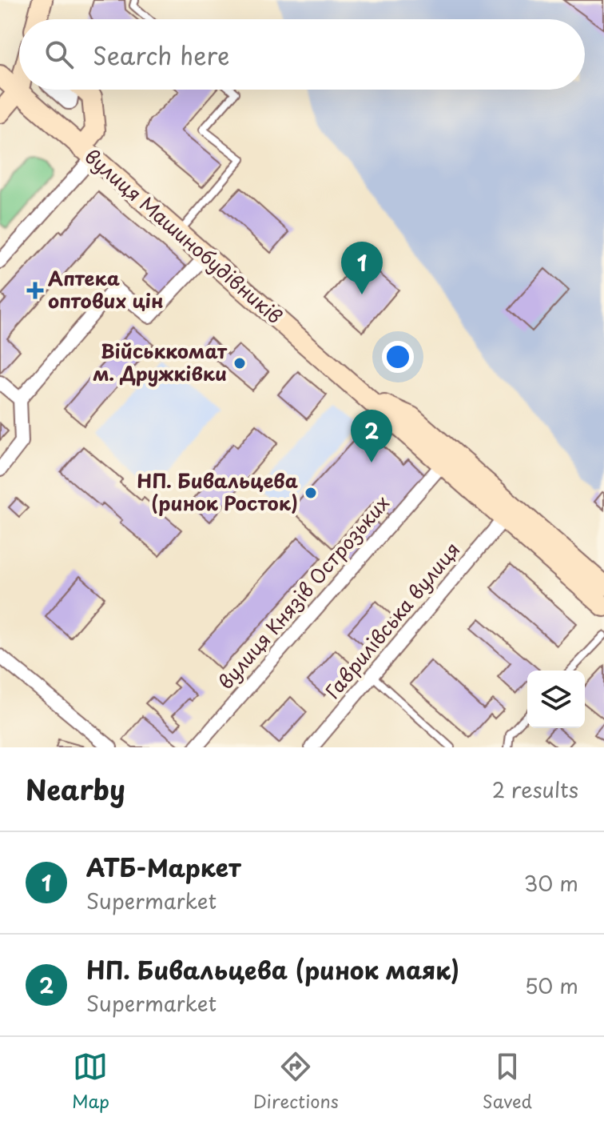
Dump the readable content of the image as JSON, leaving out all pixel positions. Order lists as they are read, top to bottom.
{
  "streets": {
    "street": ["вулиця Машинобудівників", "вулиця Князів Острозьких", "Гаврилівська вулиця"]
  },
  "crossings": [
    ["вулиця Машинобудівників", "вулиця Князів Острозьких"],
    ["вулиця Машинобудівників", "Гаврилівська вулиця"]
  ],
  "places": {
    "health": ["Аптека оптових цін"],
    "other": ["Військкомат м. Дружківки", "НП. Бивальцева (ринок Росток)"]
  },
  "page": {
    "search": "Search here",
    "pins": ["1", "2"],
    "heading": ["Nearby", "2 results"],
    "list": [
      {
        "mark": "1",
        "name": "АТБ-Маркет",
        "note": "Supermarket",
        "value": "30 m"
      },
      {
        "mark": "2",
        "name": "НП. Бивальцева (ринок маяк)",
        "note": "Supermarket",
        "value": "50 m"
      }
    ],
    "nav": ["Map", "Directions", "Saved"]
  }
}
